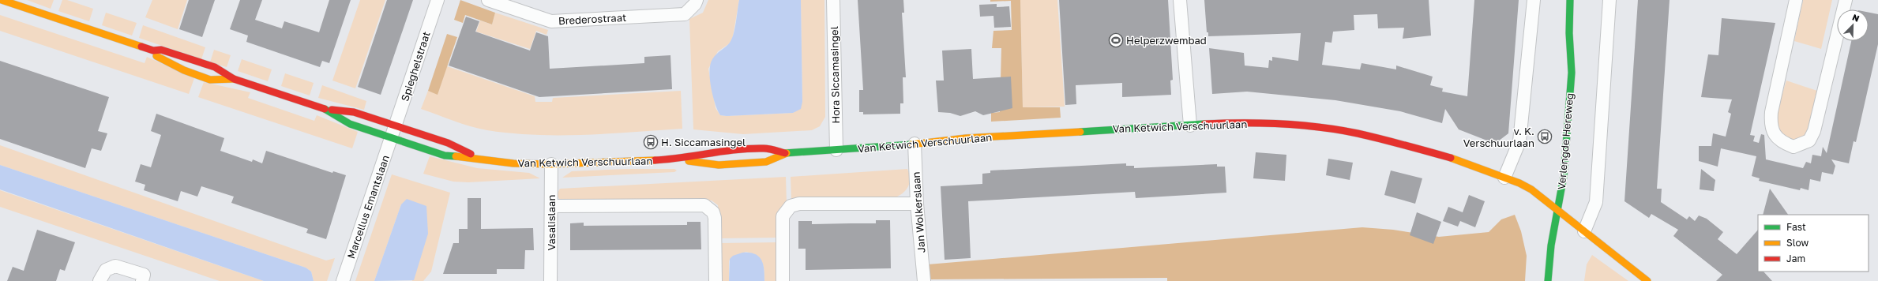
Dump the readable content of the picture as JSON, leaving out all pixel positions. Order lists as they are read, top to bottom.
{
  "streets": {
    "main road": ["Van Ketwich Verschuurlaan", "Verlengde Hereweg"],
    "street": [
      "Brederostraat",
      "Spieghelstraat",
      "Hora Siccamasingel",
      "Marcellus Emantslaan",
      "Jan Wolkerslaan",
      "Vasalislaan"
    ]
  },
  "crossings": [
    ["Spieghelstraat", "Van Ketwich Verschuurlaan"],
    ["Spieghelstraat", "Marcellus Emantslaan"],
    ["Hora Siccamasingel", "Van Ketwich Verschuurlaan"],
    ["Van Ketwich Verschuurlaan", "Verlengde Hereweg"],
    ["Van Ketwich Verschuurlaan", "Marcellus Emantslaan"],
    ["Van Ketwich Verschuurlaan", "Jan Wolkerslaan"],
    ["Van Ketwich Verschuurlaan", "Vasalislaan"]
  ],
  "places": {
    "sports": ["Helperzwembad"],
    "bus stop": ["v. K. Verschuurlaan", "H. Siccamasingel"]
  },
  "legend": ["Fast", "Slow", "Jam"],
  "north": "top right"
}
